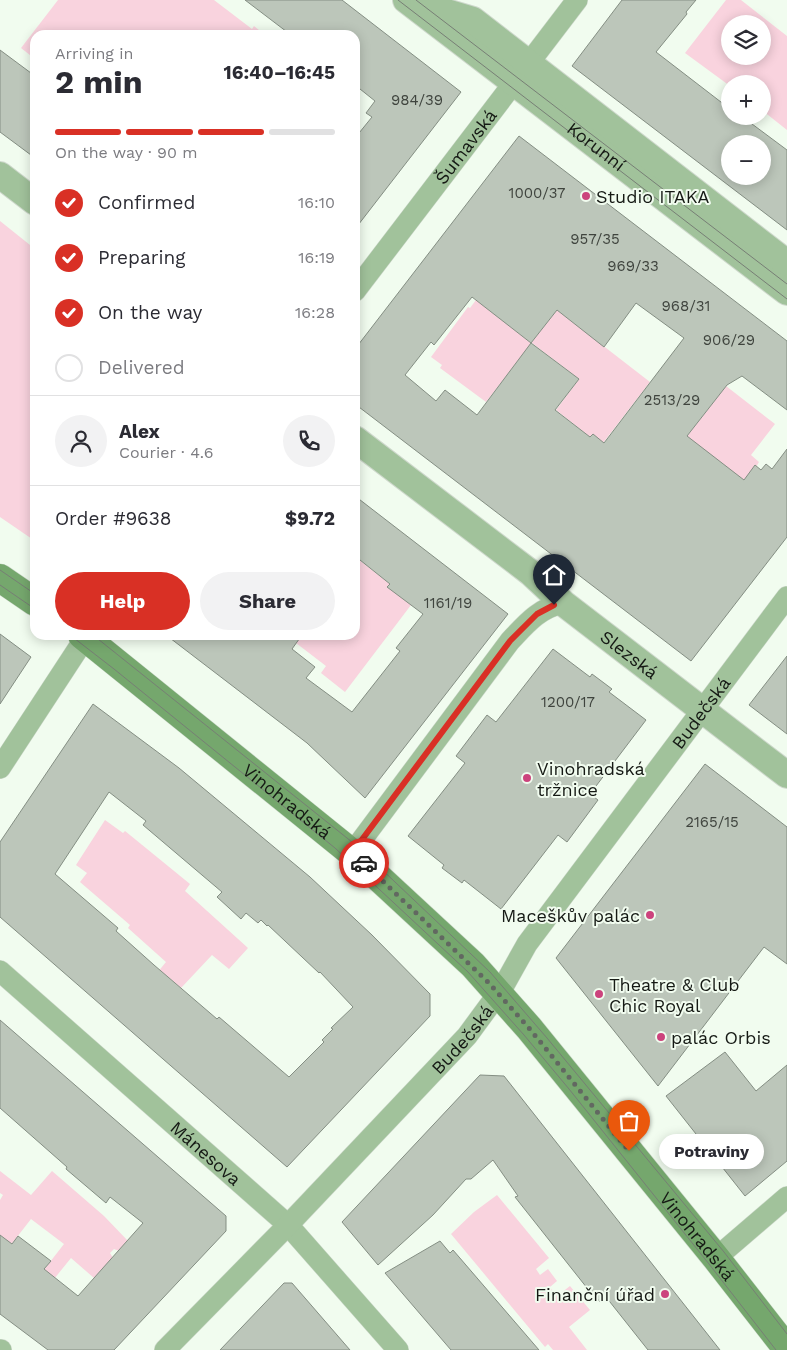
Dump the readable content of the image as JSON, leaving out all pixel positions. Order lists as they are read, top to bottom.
{
  "streets": {
    "main road": ["Vinohradská"],
    "street": [
      "Šumavská",
      "Korunní",
      "Slezská",
      "Budečská",
      "Mánesova"
    ]
  },
  "crossings": [
    ["Šumavská", "Korunní"],
    ["Slezská", "Budečská"],
    ["Budečská", "Vinohradská"],
    ["Budečská", "Mánesova"]
  ],
  "places": [
    "Studio ITAKA",
    "Vinohradská tržnice",
    "Maceškův palác",
    "Theatre & Club Chic Royal",
    "palác Orbis",
    "Potraviny",
    "Finanční úřad"
  ],
  "house_numbers": [
    "984/39",
    "1000/37",
    "957/35",
    "969/33",
    "968/31",
    "906/29",
    "2513/29",
    "1161/19",
    "1200/17",
    "2165/15"
  ],
  "page": {
    "map_buttons": ["+", "−"],
    "heading": ["2 min", "Arriving in", "16:40–16:45"],
    "panel": [
      "Alex",
      "Courier · 4.6",
      "Order #9638",
      "$9.72"
    ],
    "bar": "On the way · 90 m",
    "list": [
      ["Confirmed", "16:10"],
      ["Preparing", "16:19"],
      ["On the way", "16:28"],
      "Delivered"
    ],
    "buttons": ["Help", "Share"],
    "bubble": "Potraviny"
  }
}
